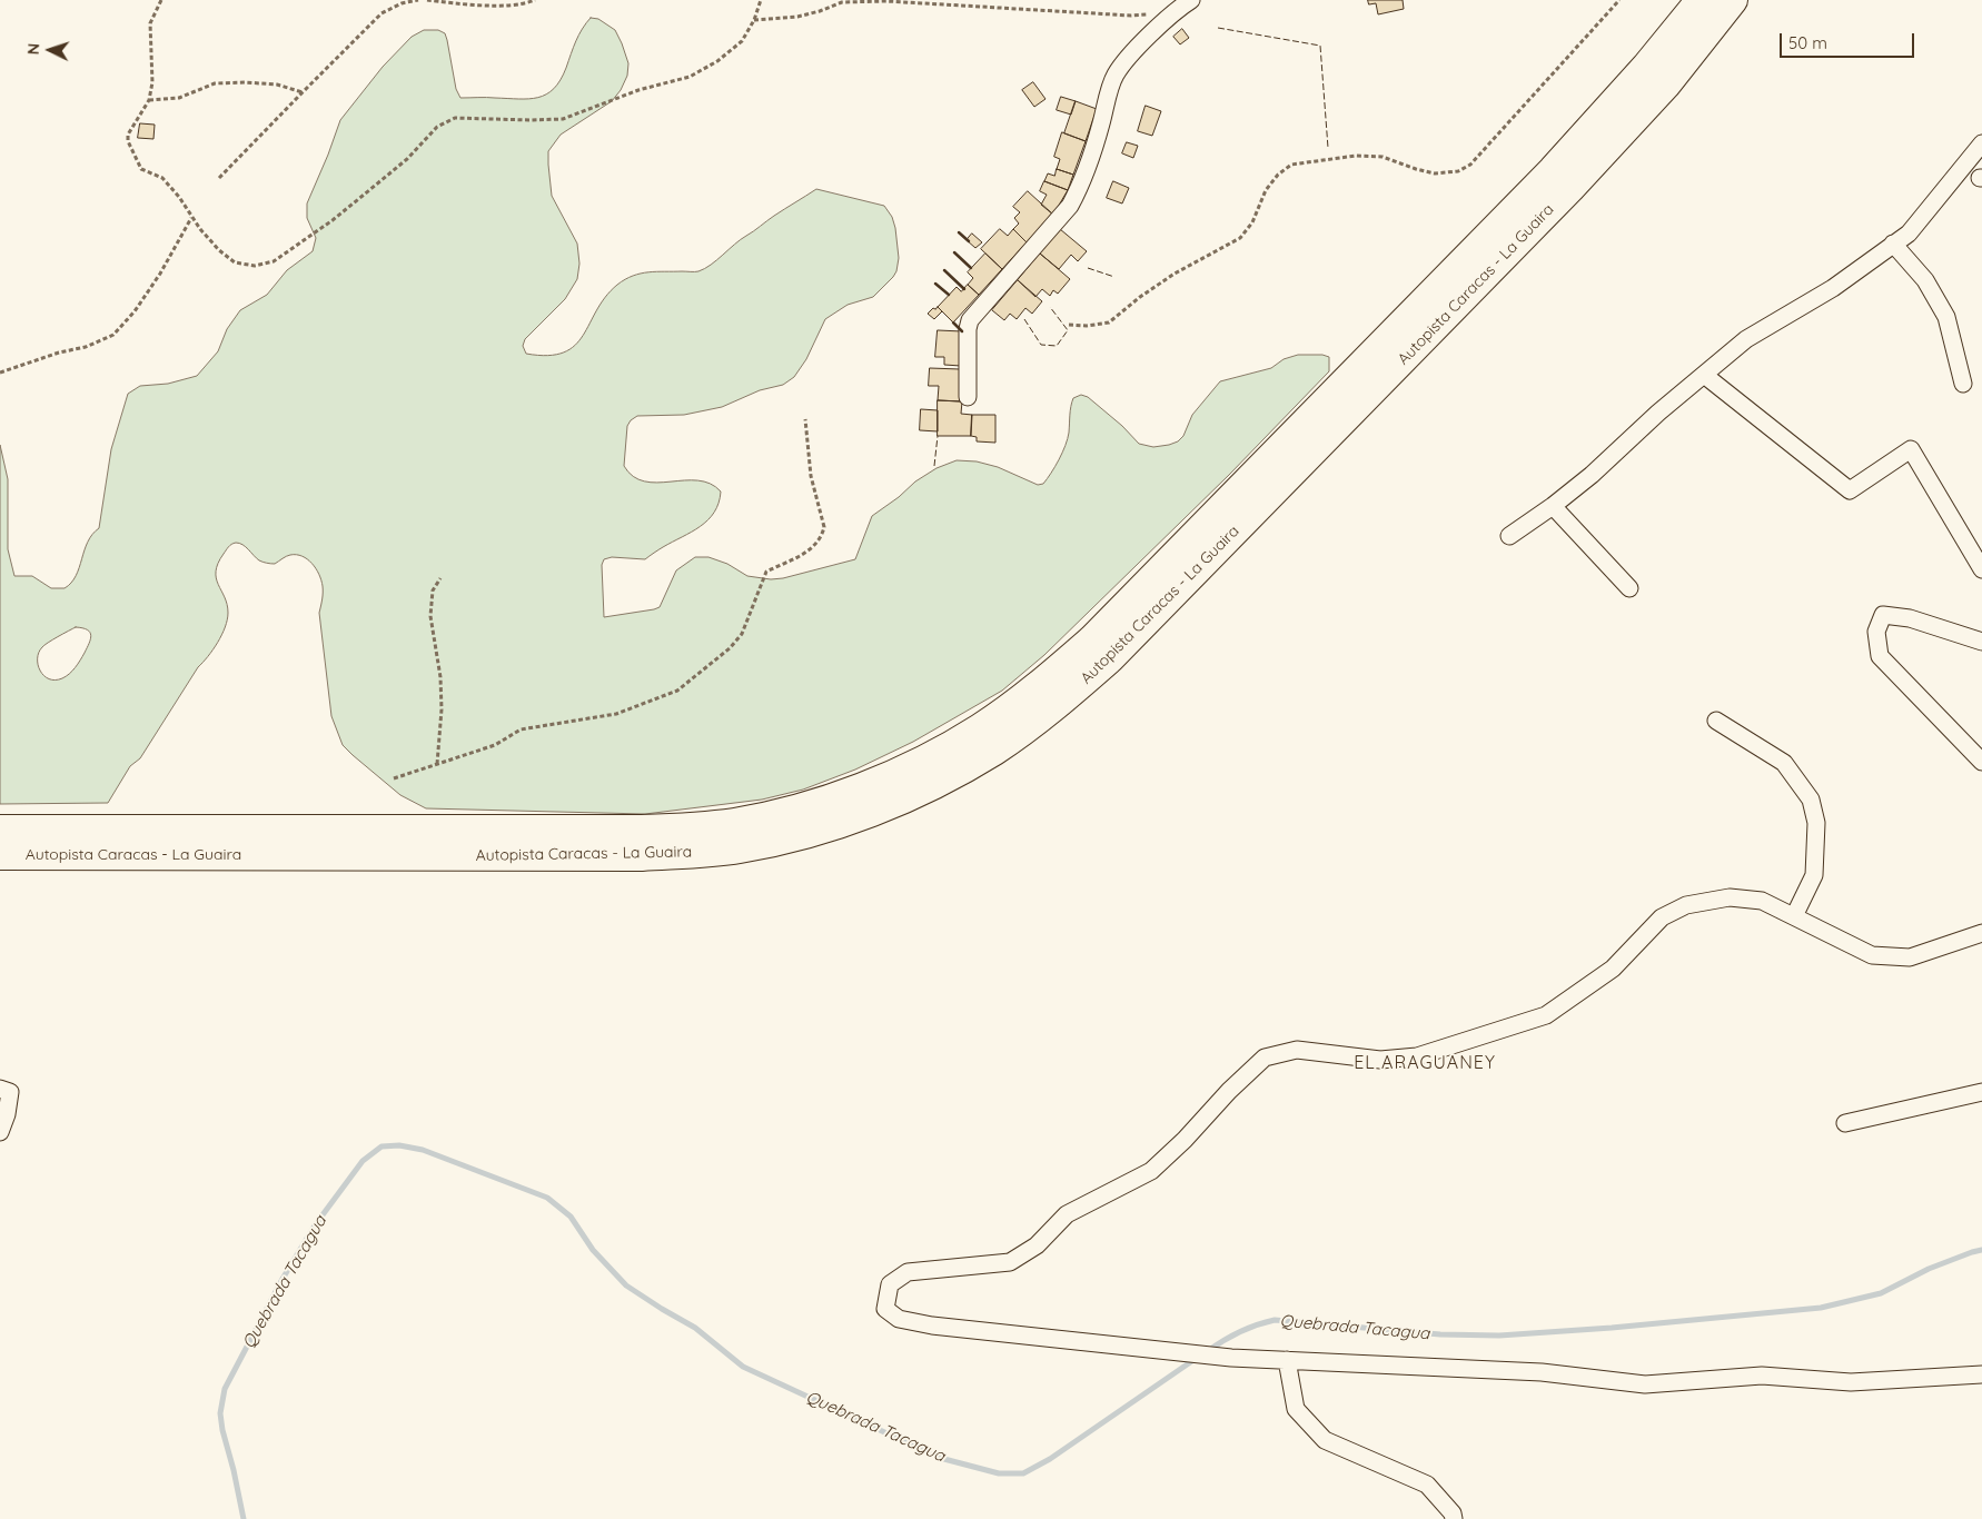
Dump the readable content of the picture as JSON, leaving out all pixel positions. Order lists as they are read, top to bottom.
{
  "streets": {
    "highway": ["Autopista Caracas - La Guaira"]
  },
  "districts": ["EL ARAGUANEY"],
  "water": ["Quebrada Tacagua"],
  "scale_bar": "50 m",
  "north": "left"
}
